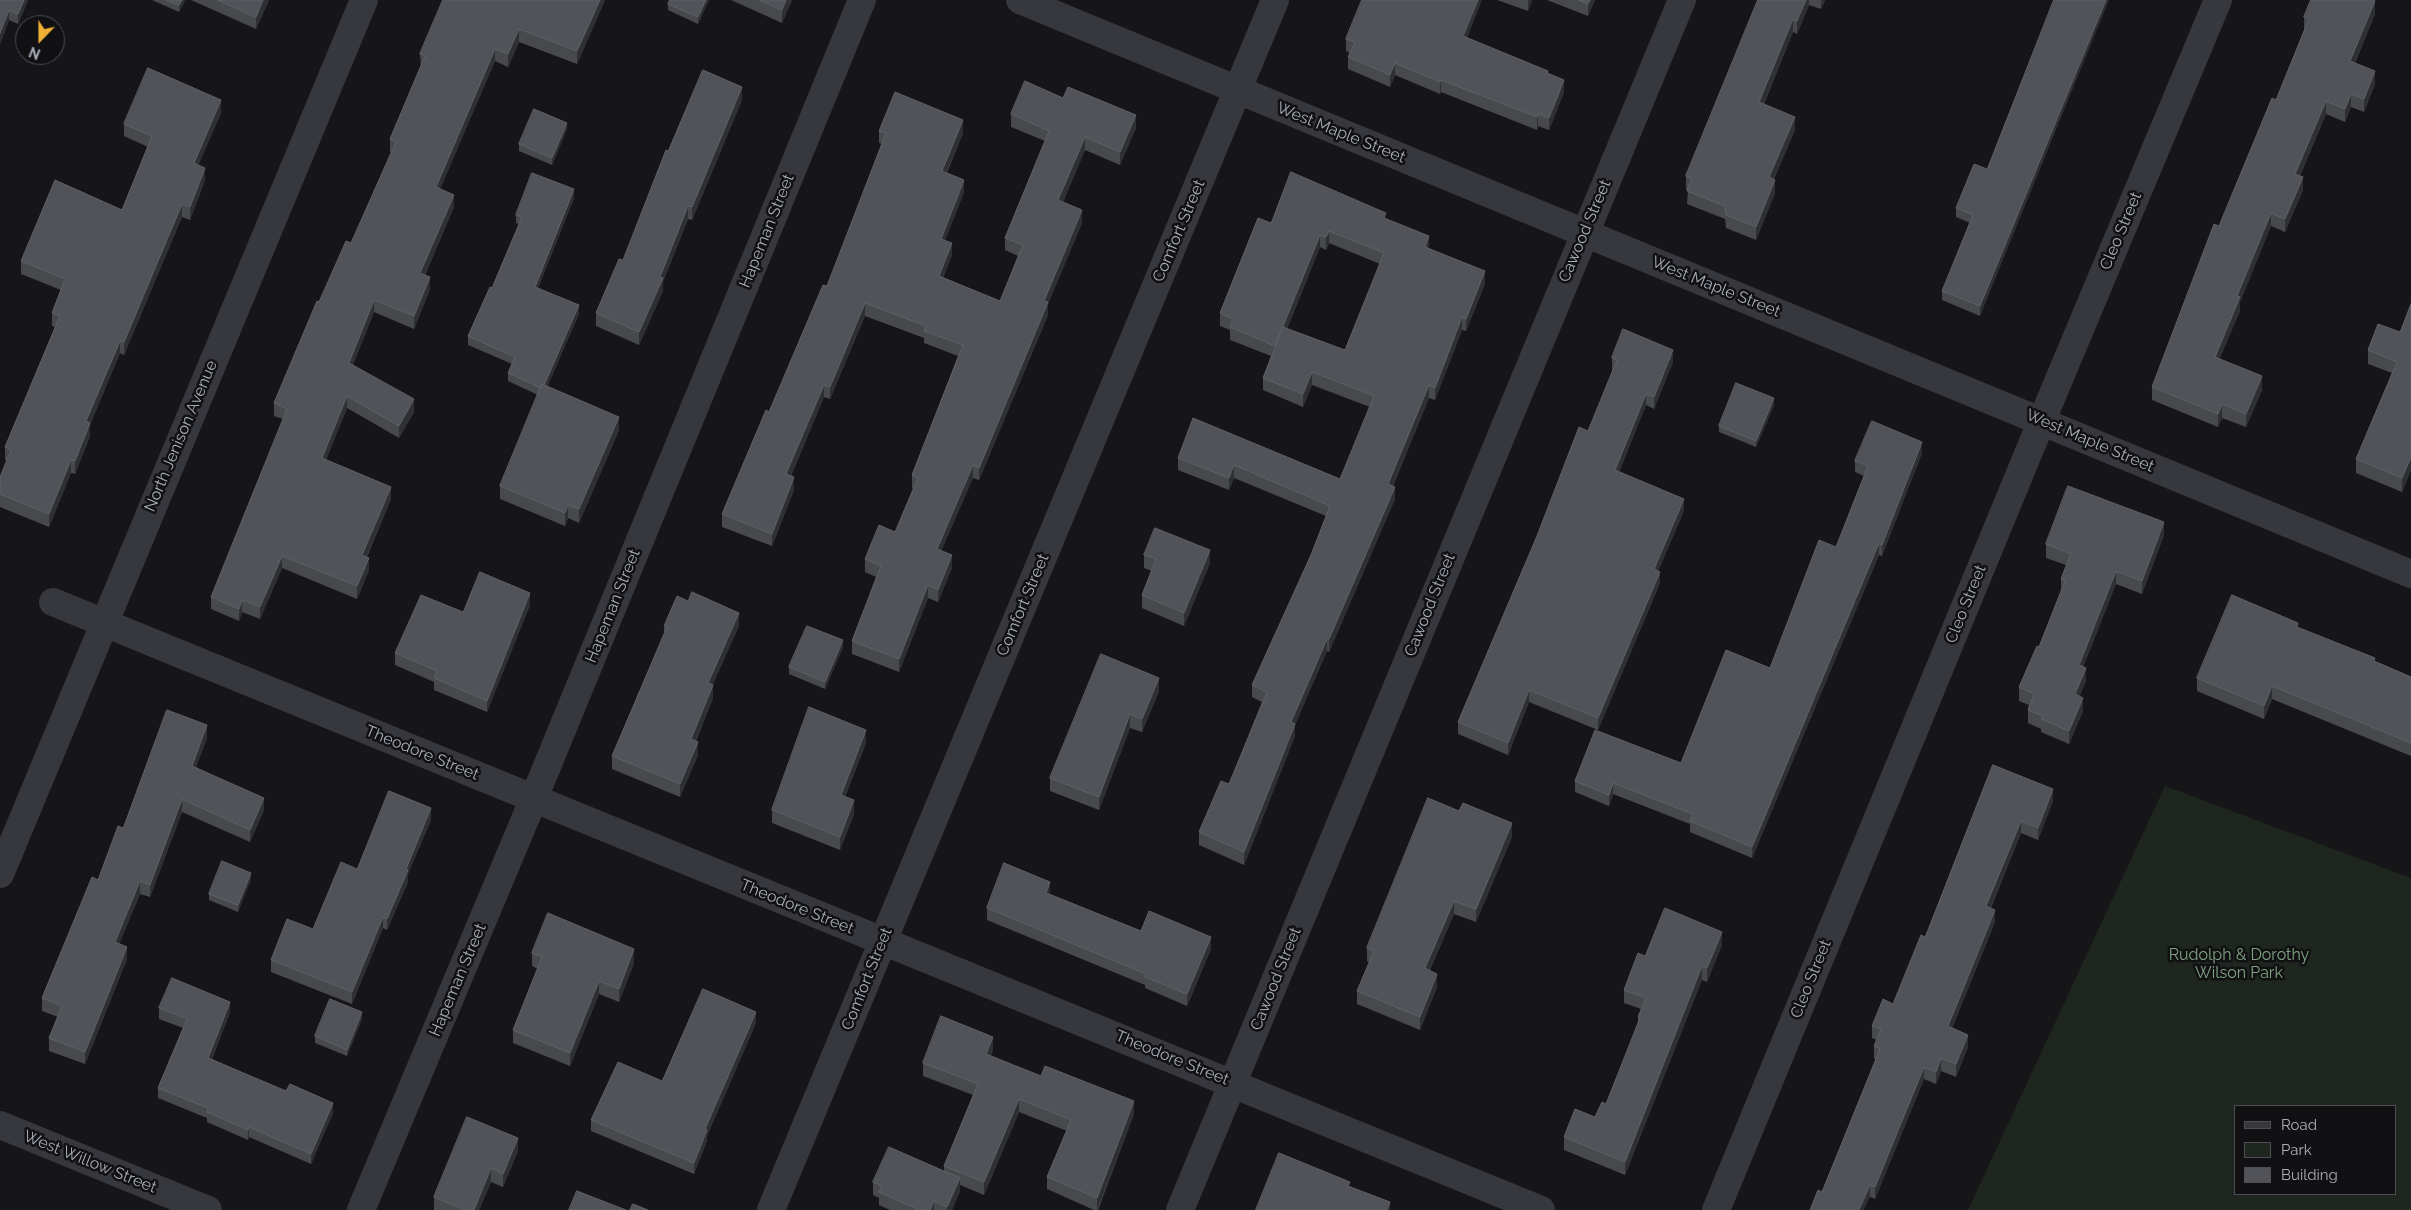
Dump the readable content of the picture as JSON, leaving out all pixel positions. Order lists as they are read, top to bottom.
{
  "streets": {
    "street": [
      "West Maple Street",
      "Hapeman Street",
      "Comfort Street",
      "Cawood Street",
      "Cleo Street",
      "North Jenison Avenue",
      "Theodore Street",
      "West Willow Street"
    ]
  },
  "crossings": [
    ["West Maple Street", "Comfort Street"],
    ["West Maple Street", "Cawood Street"],
    ["West Maple Street", "Cleo Street"],
    ["Hapeman Street", "Theodore Street"],
    ["Comfort Street", "Theodore Street"],
    ["Cawood Street", "Theodore Street"],
    ["North Jenison Avenue", "Theodore Street"]
  ],
  "parks": ["Rudolph & Dorothy Wilson Park"],
  "legend": ["Road", "Park", "Building"],
  "north": "bottom"
}
